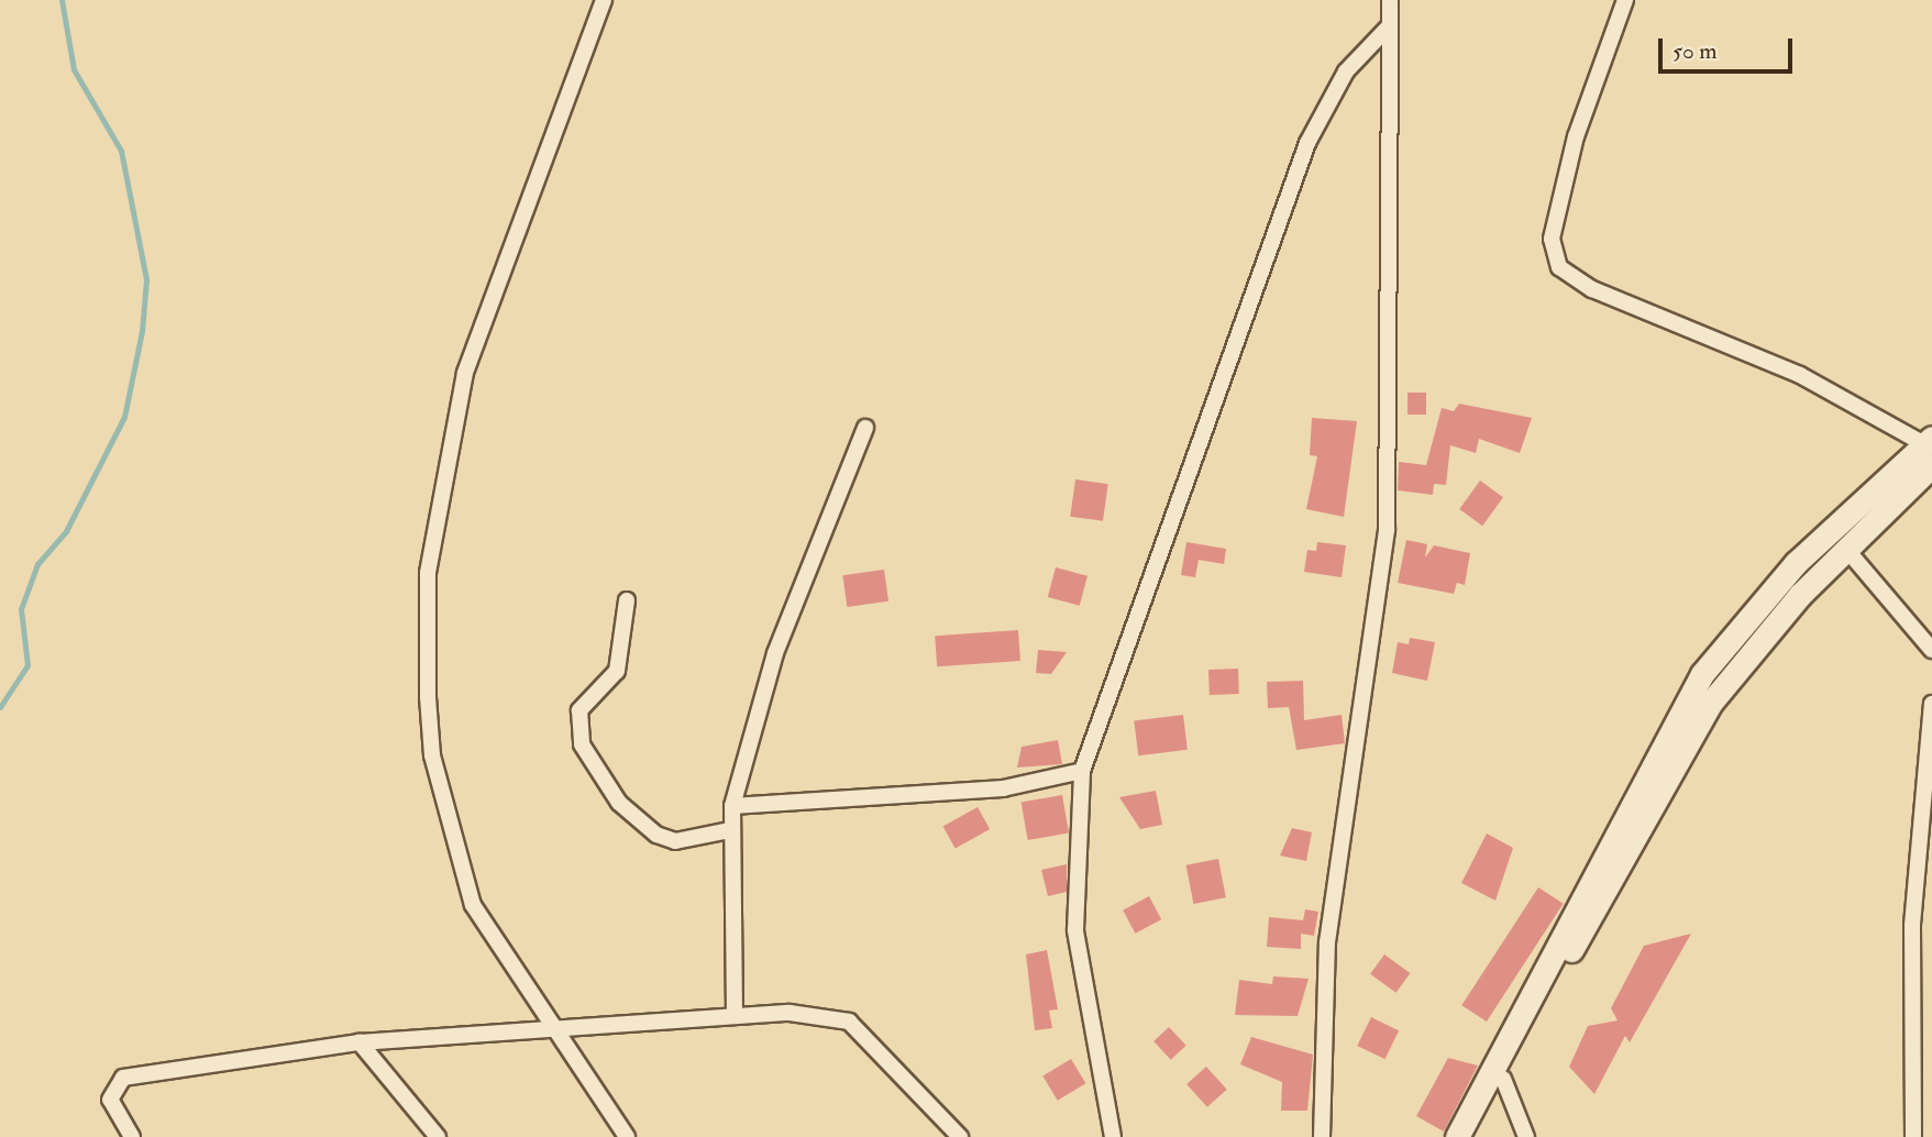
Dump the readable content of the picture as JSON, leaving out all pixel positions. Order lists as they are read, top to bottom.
{
  "scale_bar": "50 m"
}
